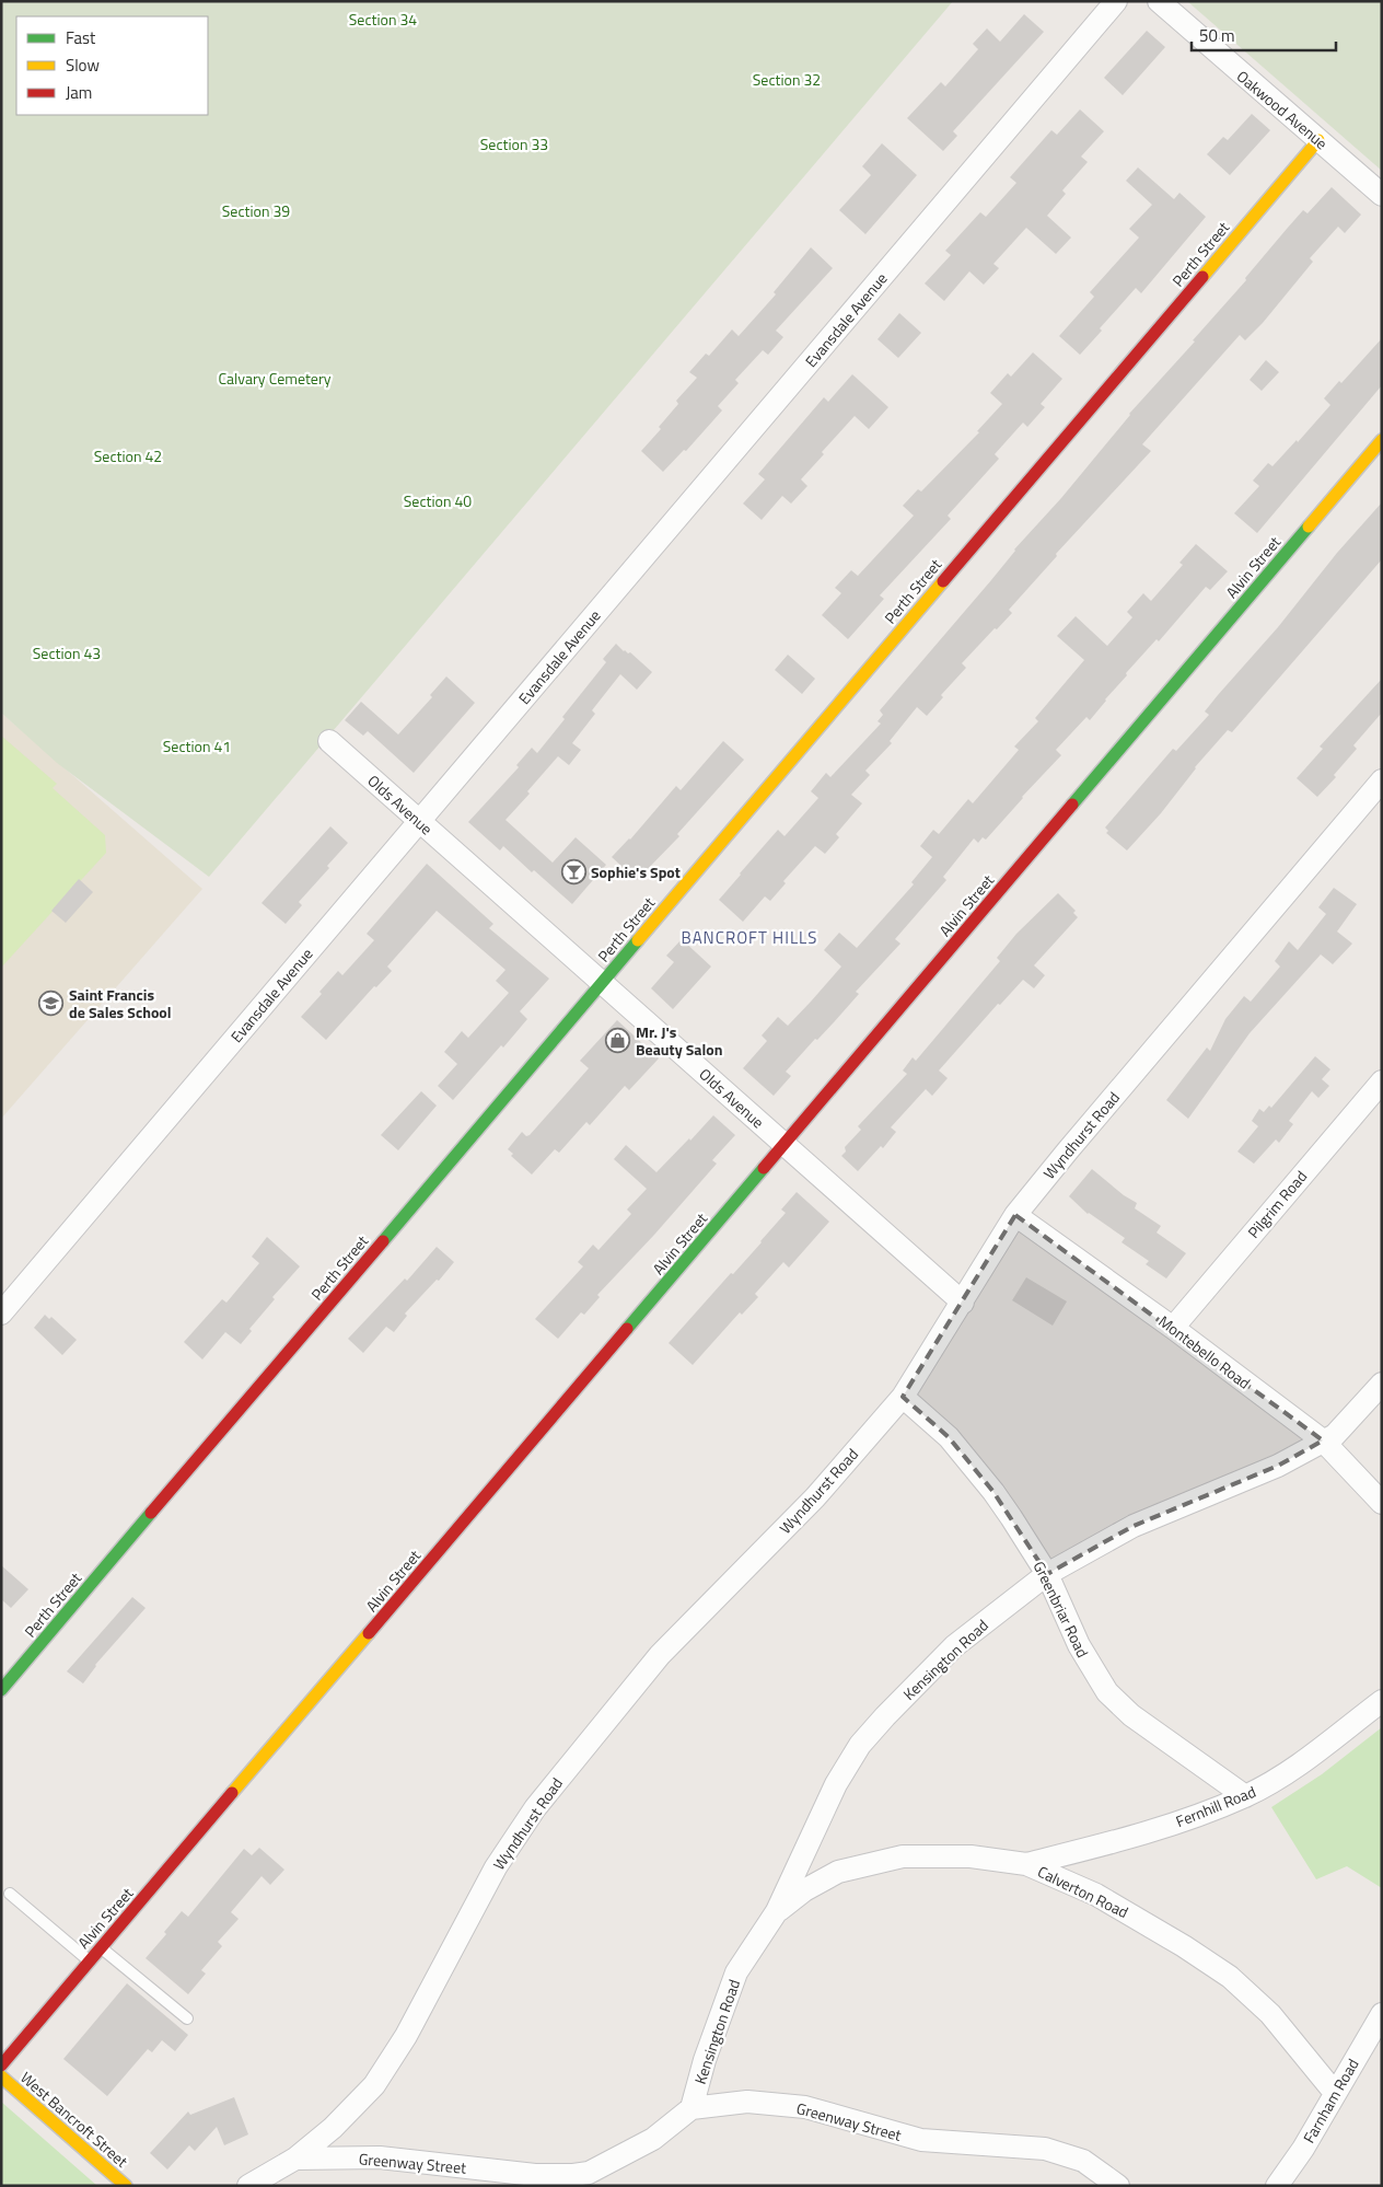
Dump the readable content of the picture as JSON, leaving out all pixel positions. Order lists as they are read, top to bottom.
{
  "streets": {
    "street": [
      "Oakwood Avenue",
      "Perth Street",
      "Evansdale Avenue",
      "Alvin Street",
      "Olds Avenue",
      "Wyndhurst Road",
      "Pilgrim Road",
      "Montebello Road",
      "Greenbriar Road",
      "Kensington Road",
      "Fernhill Road",
      "Calverton Road",
      "Farnham Road",
      "West Bancroft Street",
      "Greenway Street"
    ]
  },
  "crossings": [
    ["Oakwood Avenue", "Perth Street"],
    ["Perth Street", "Olds Avenue"],
    ["Evansdale Avenue", "Olds Avenue"],
    ["Alvin Street", "Olds Avenue"],
    ["Olds Avenue", "Wyndhurst Road"],
    ["Wyndhurst Road", "Montebello Road"],
    ["Wyndhurst Road", "Greenbriar Road"],
    ["Wyndhurst Road", "Greenway Street"],
    ["Pilgrim Road", "Montebello Road"],
    ["Montebello Road", "Kensington Road"],
    ["Greenbriar Road", "Kensington Road"],
    ["Greenbriar Road", "Fernhill Road"],
    ["Kensington Road", "Calverton Road"],
    ["Kensington Road", "Greenway Street"],
    ["Fernhill Road", "Calverton Road"],
    ["Calverton Road", "Farnham Road"]
  ],
  "districts": ["BANCROFT HILLS"],
  "parks": [
    "Section 34",
    "Section 32",
    "Section 33",
    "Section 39",
    "Calvary Cemetery",
    "Section 42",
    "Section 40",
    "Section 43",
    "Section 41"
  ],
  "places": {
    "bar": ["Sophie's Spot"],
    "school or university": ["Saint Francis de Sales School"],
    "shop": ["Mr. J's Beauty Salon"]
  },
  "legend": ["Fast", "Slow", "Jam"],
  "scale_bar": "50 m"
}
